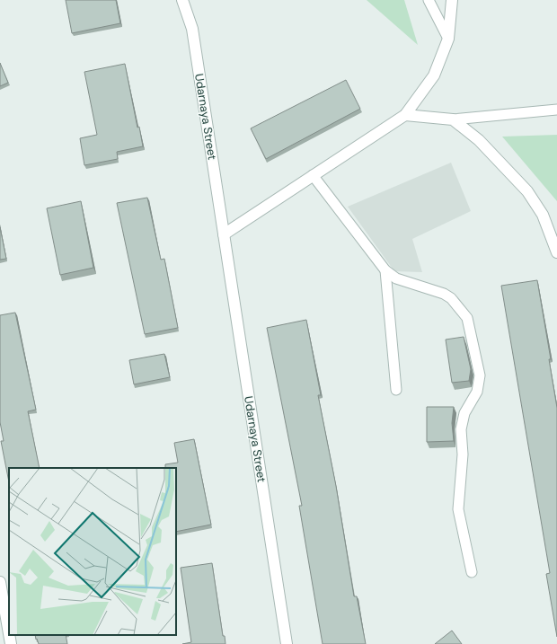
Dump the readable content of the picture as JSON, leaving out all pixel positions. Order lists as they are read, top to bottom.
{
  "streets": {
    "street": ["Udarnaya Street"]
  }
}
